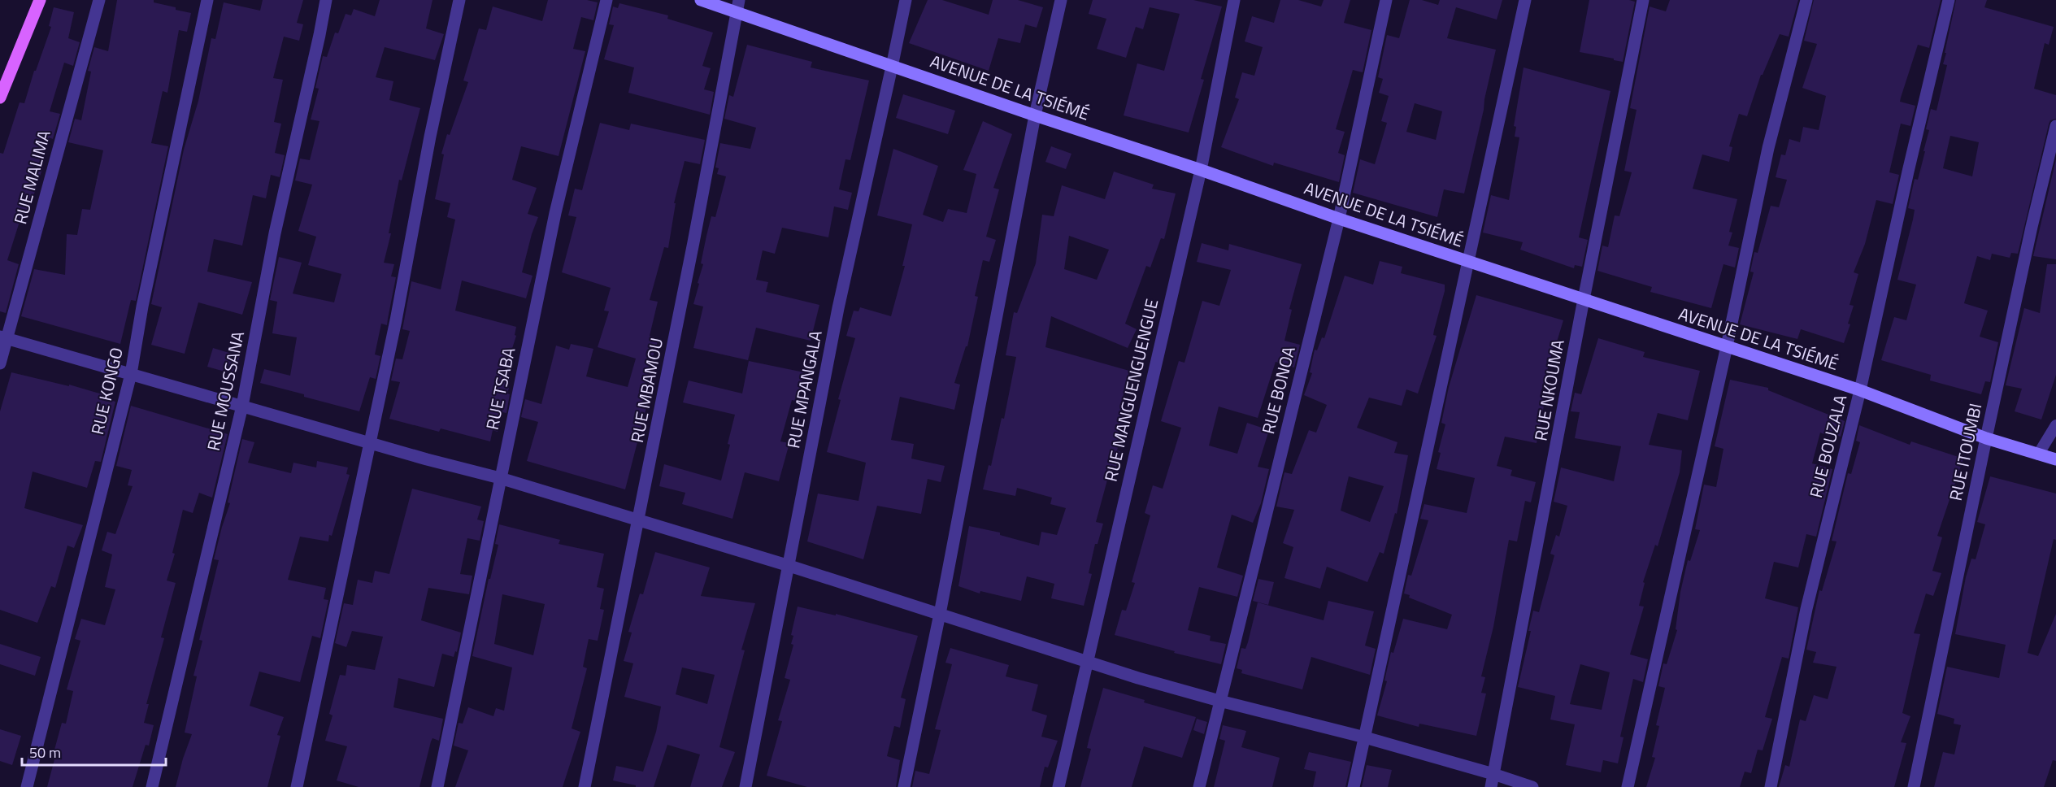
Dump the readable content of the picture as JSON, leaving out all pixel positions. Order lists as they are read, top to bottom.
{
  "streets": {
    "main road": ["AVENUE DE LA TSIÉMÉ"],
    "street": [
      "RUE MALIMA",
      "RUE TSABA",
      "RUE MPANGALA",
      "RUE MBAMOU",
      "RUE MANGUENGUENGUE",
      "RUE BONOA",
      "RUE NKOUMA",
      "RUE KONGO",
      "RUE MOUSSANA",
      "RUE BOUZALA",
      "RUE ITOUMBI"
    ]
  },
  "crossings": [
    ["AVENUE DE LA TSIÉMÉ", "RUE MPANGALA"],
    ["AVENUE DE LA TSIÉMÉ", "RUE MBAMOU"],
    ["AVENUE DE LA TSIÉMÉ", "RUE MANGUENGUENGUE"],
    ["AVENUE DE LA TSIÉMÉ", "RUE BONOA"],
    ["AVENUE DE LA TSIÉMÉ", "RUE NKOUMA"],
    ["AVENUE DE LA TSIÉMÉ", "RUE BOUZALA"],
    ["AVENUE DE LA TSIÉMÉ", "RUE ITOUMBI"]
  ],
  "scale_bar": "50 m"
}
